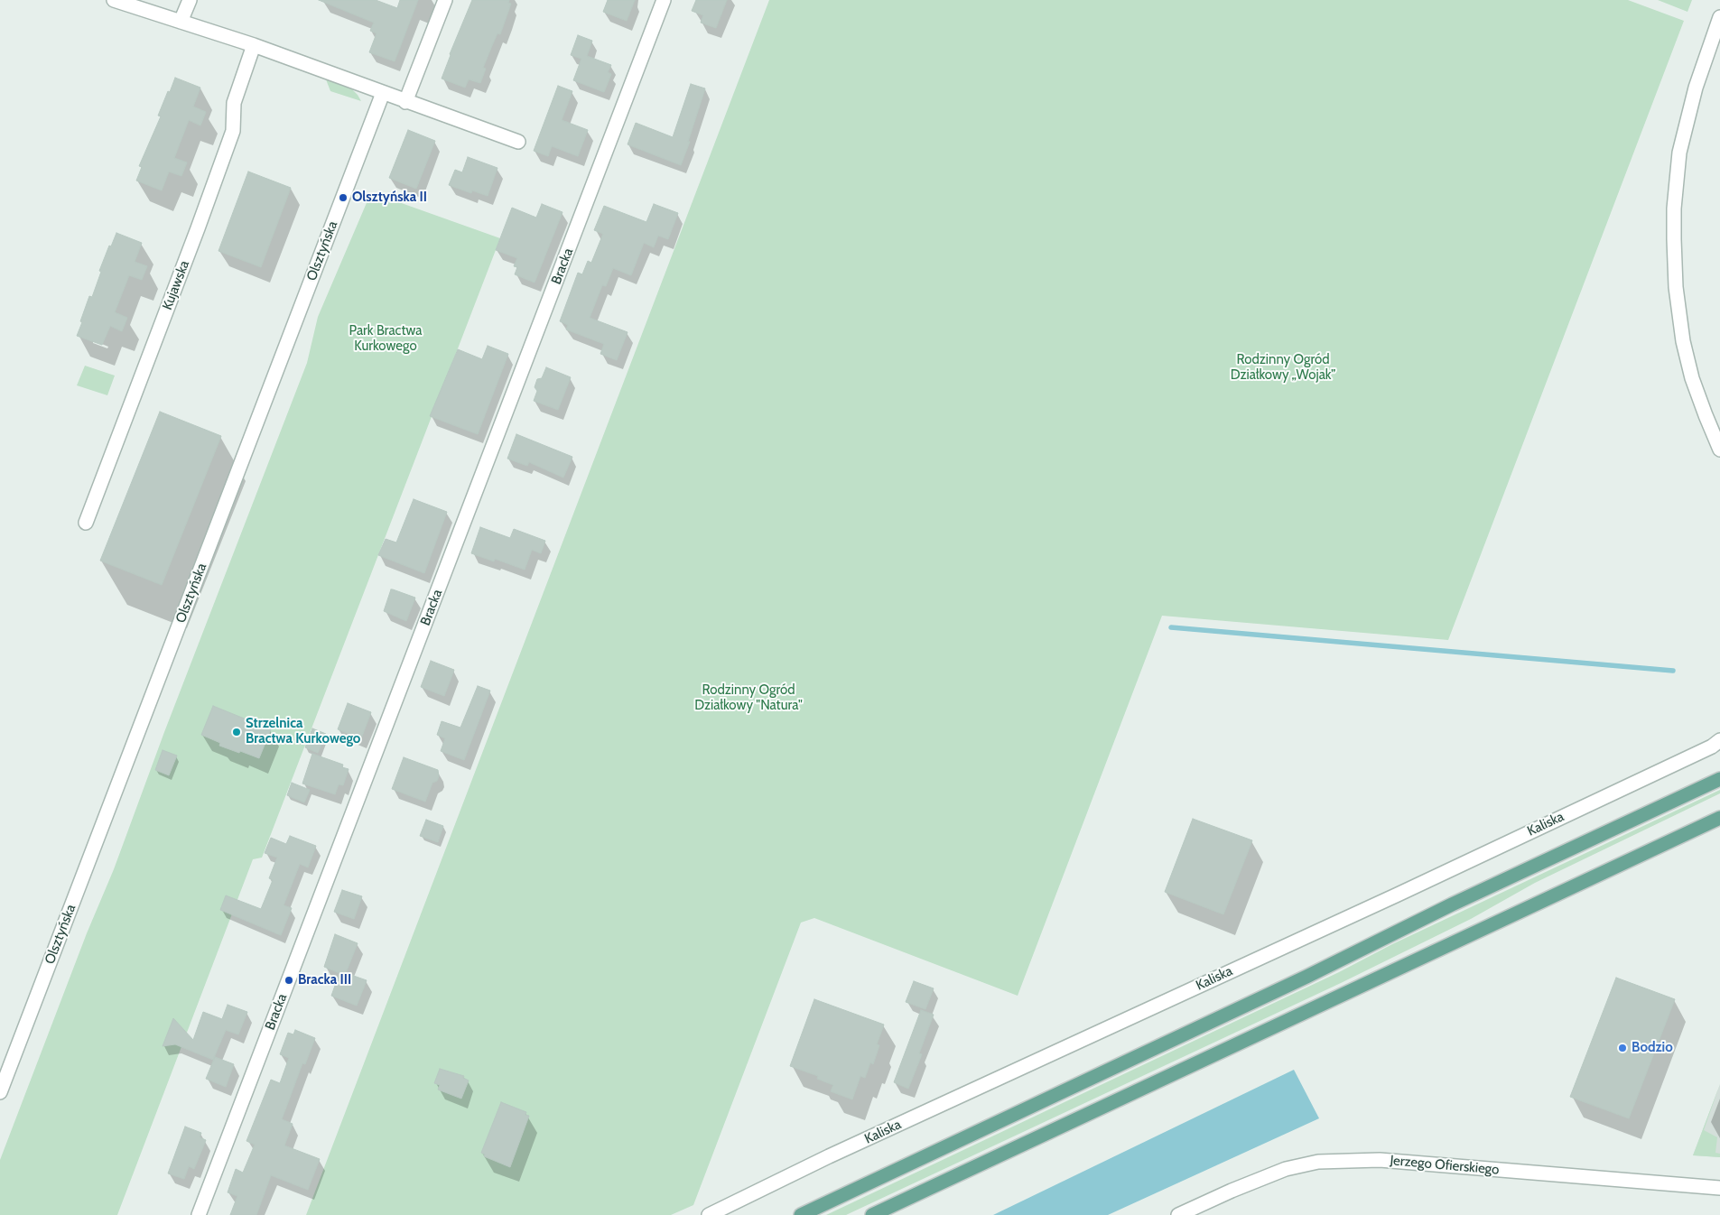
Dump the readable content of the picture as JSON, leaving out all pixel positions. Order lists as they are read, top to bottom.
{
  "streets": {
    "street": [
      "Olsztyńska",
      "Bracka",
      "Kujawska",
      "Kaliska",
      "Jerzego Ofierskiego"
    ]
  },
  "parks": ["Park Bractwa Kurkowego", "Rodzinny Ogród Działkowy „Wojak”", "Rodzinny Ogród Działkowy \"Natura\""],
  "places": [
    "Olsztyńska II",
    "Strzelnica Bractwa Kurkowego",
    "Bracka III",
    "Bodzio"
  ]
}
